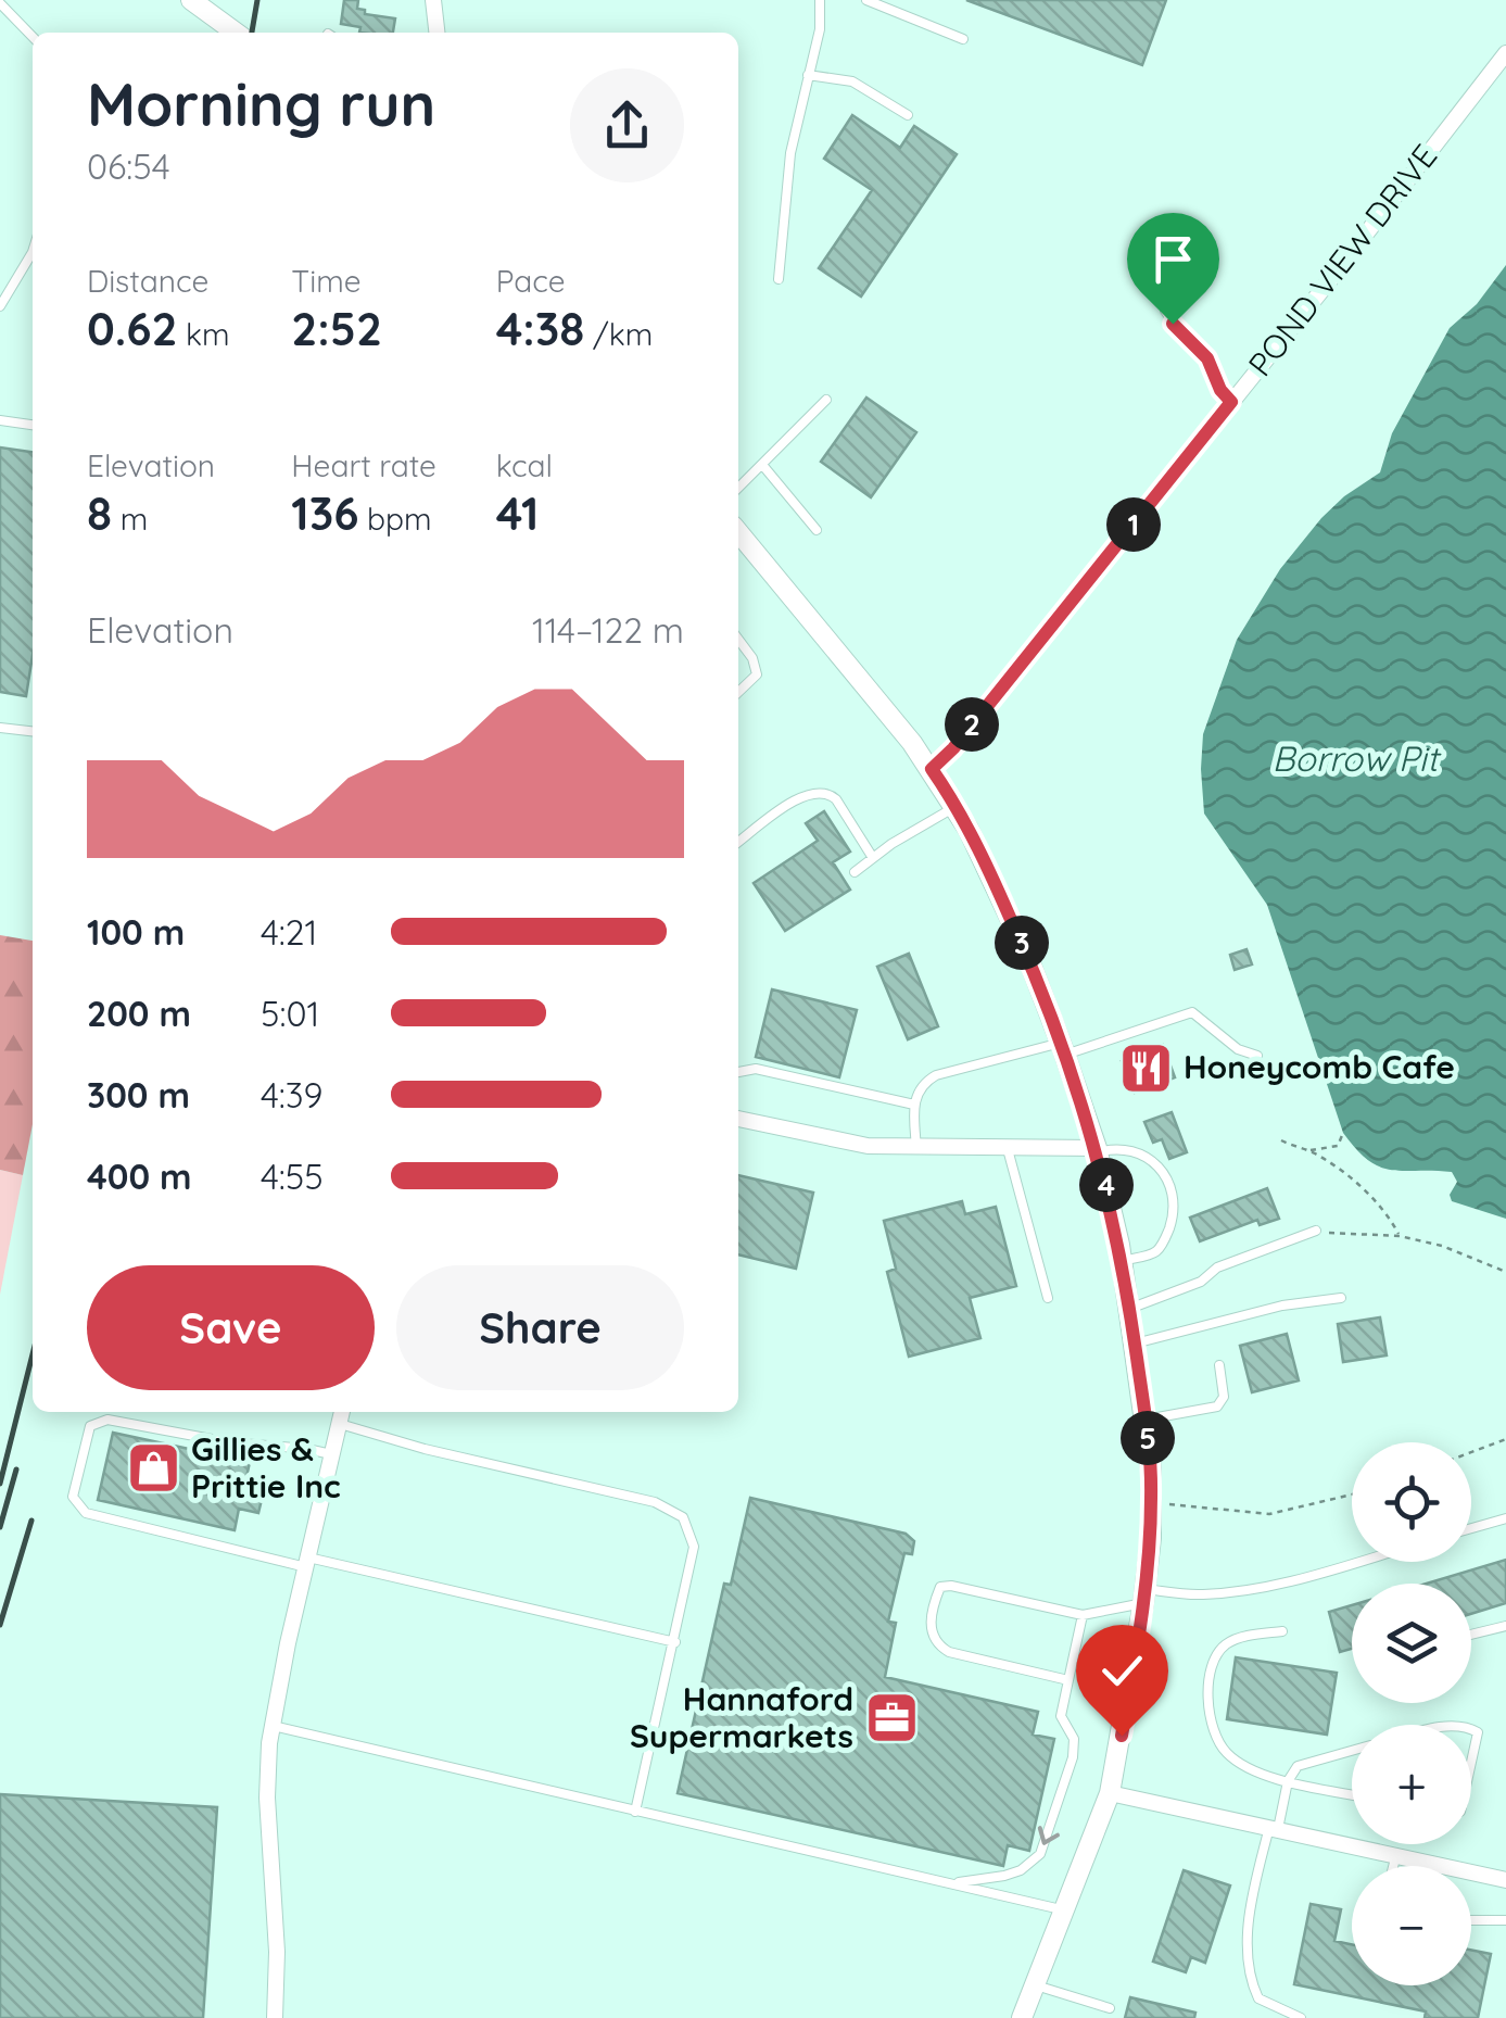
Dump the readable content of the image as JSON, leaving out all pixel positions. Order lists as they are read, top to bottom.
{
  "streets": {
    "street": ["POND VIEW DRIVE"]
  },
  "water": ["Borrow Pit"],
  "places": {
    "restaurant": ["Honeycomb Cafe"],
    "shop": ["Gillies & Prittie Inc"],
    "office": ["Hannaford Supermarkets"]
  },
  "page": {
    "heading": ["Morning run", "06:54"],
    "stats": [
      ["Distance", "0.62 km"],
      ["Time", "2:52"],
      ["Pace", "4:38 /km"],
      ["Elevation", "8 m"],
      ["Heart rate", "136 bpm"],
      ["kcal", "41"]
    ],
    "pins": [
      "1",
      "2",
      "3",
      "4",
      "5"
    ],
    "chart": ["Elevation", "114–122 m"],
    "list": [
      {
        "name": "100 m",
        "note": "4:21"
      },
      {
        "name": "200 m",
        "note": "5:01"
      },
      {
        "name": "300 m",
        "note": "4:39"
      },
      {
        "name": "400 m",
        "note": "4:55"
      }
    ],
    "buttons": ["Save", "Share"],
    "map_buttons": ["+", "−"]
  }
}
